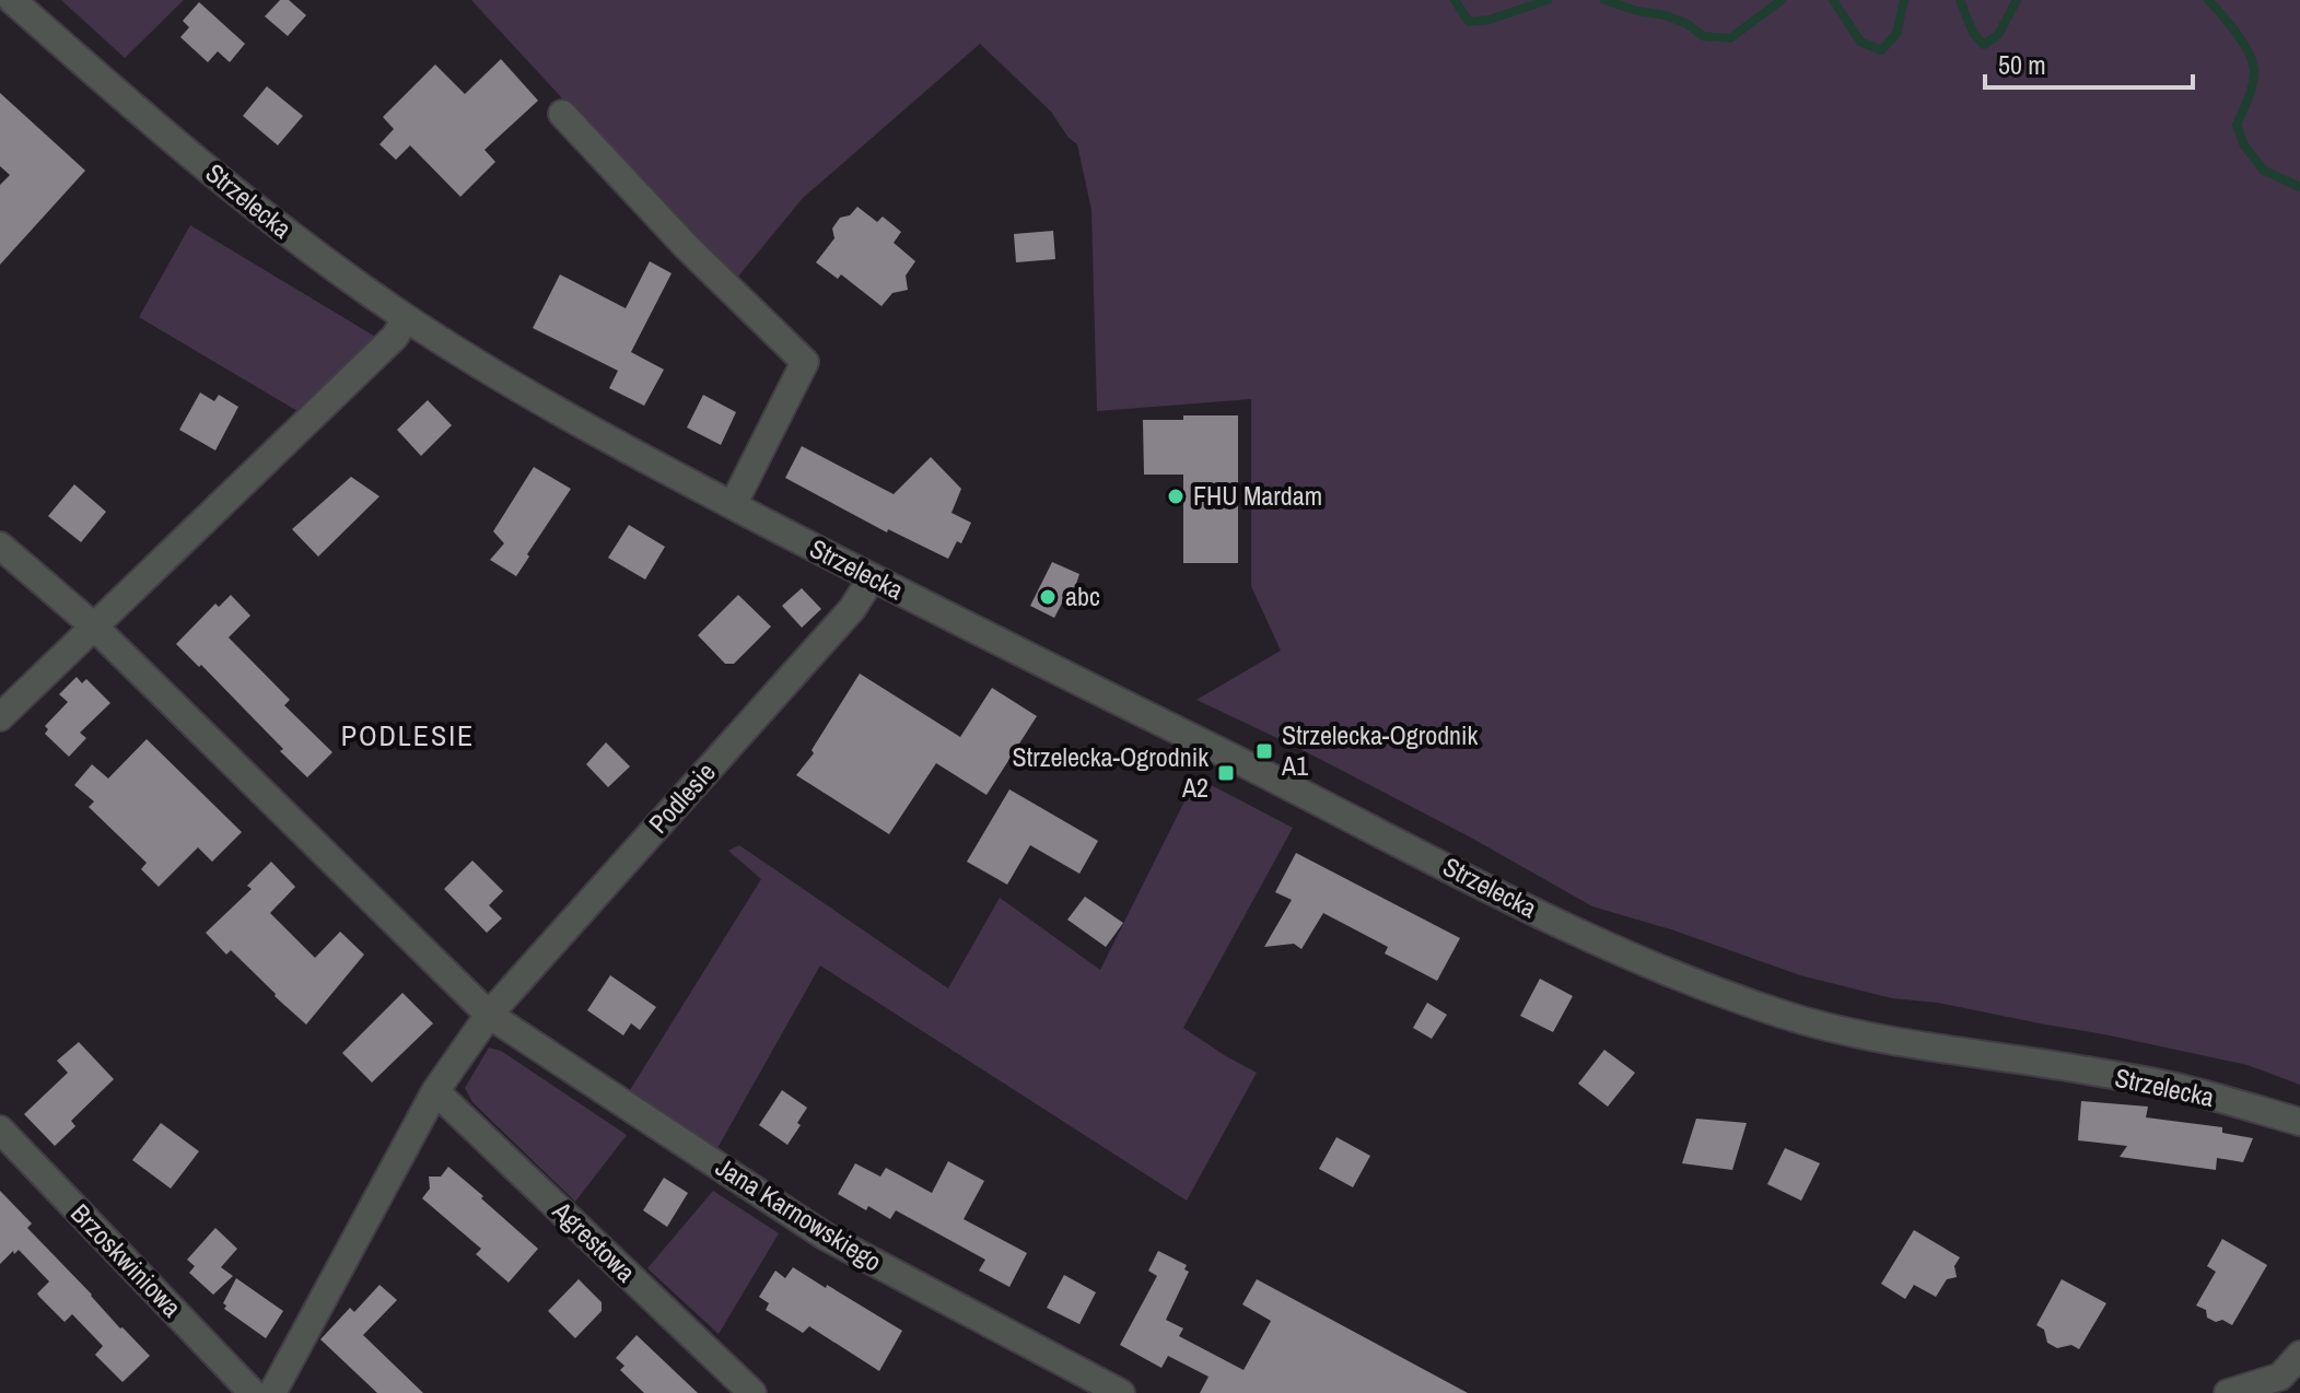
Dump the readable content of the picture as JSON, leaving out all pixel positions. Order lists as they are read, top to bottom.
{
  "streets": {
    "street": [
      "Strzelecka",
      "Podlesie",
      "Jana Karnowskiego",
      "Agrestowa",
      "Brzoskwiniowa"
    ]
  },
  "crossings": [
    ["Strzelecka", "Podlesie"],
    ["Podlesie", "Jana Karnowskiego"],
    ["Podlesie", "Agrestowa"]
  ],
  "districts": ["PODLESIE"],
  "places": {
    "other": ["FHU Mardam", "abc"],
    "transit": ["Strzelecka-Ogrodnik A1", "Strzelecka-Ogrodnik A2"]
  },
  "scale_bar": "50 m"
}
